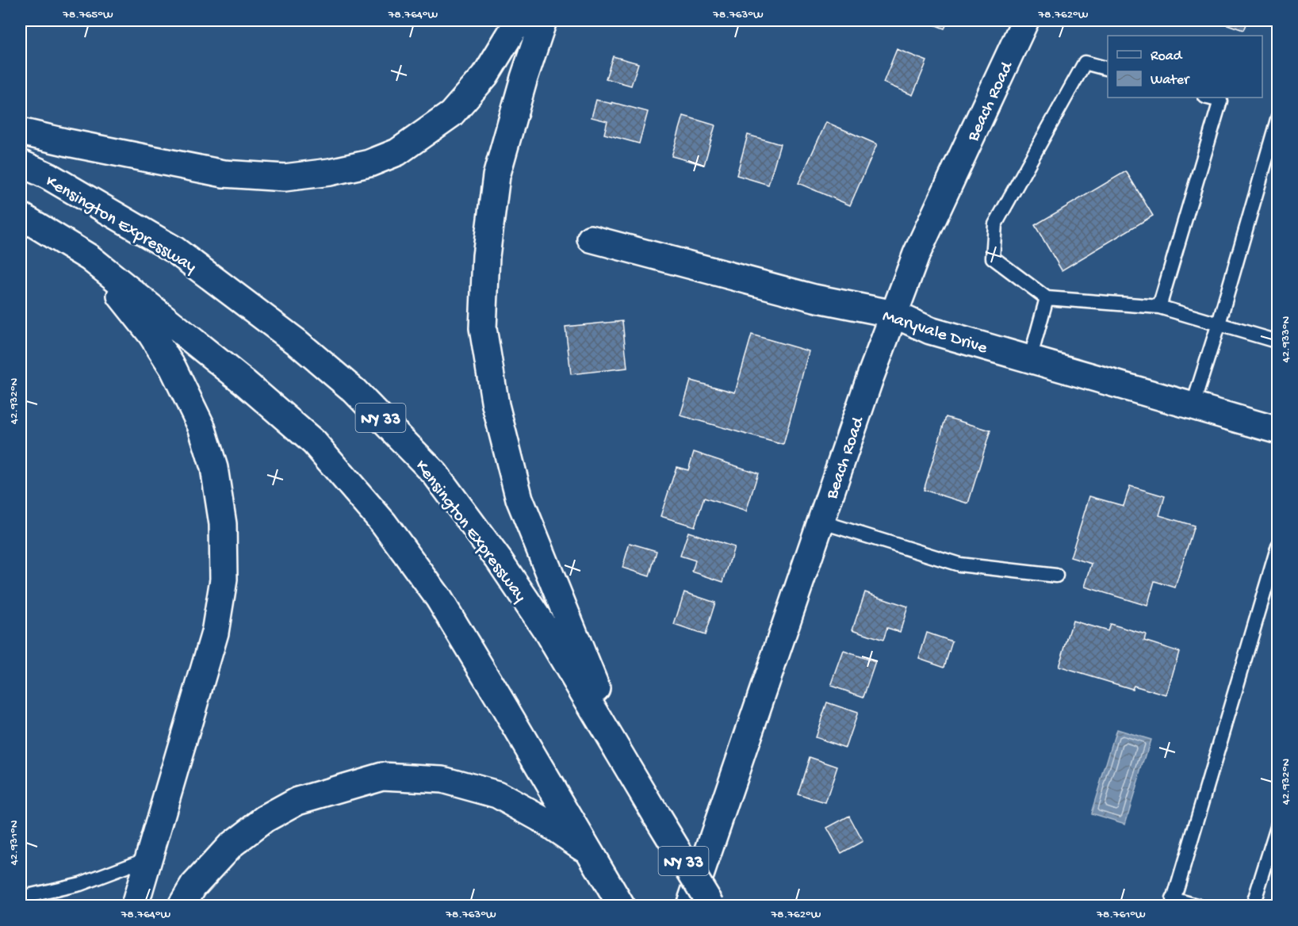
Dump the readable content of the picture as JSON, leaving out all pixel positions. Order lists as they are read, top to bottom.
{
  "streets": {
    "main road": [
      "Beach Road",
      "Kensington Expressway",
      "Maryvale Drive",
      "NY 33"
    ]
  },
  "crossings": [
    ["Beach Road", "Maryvale Drive"]
  ],
  "legend": ["Road", "Water"],
  "coordinates": [
    "78.765°W",
    "78.764°W",
    "78.763°W",
    "78.762°W",
    "42.933°N",
    "42.932°N",
    "42.931°N",
    "78.761°W"
  ]
}
